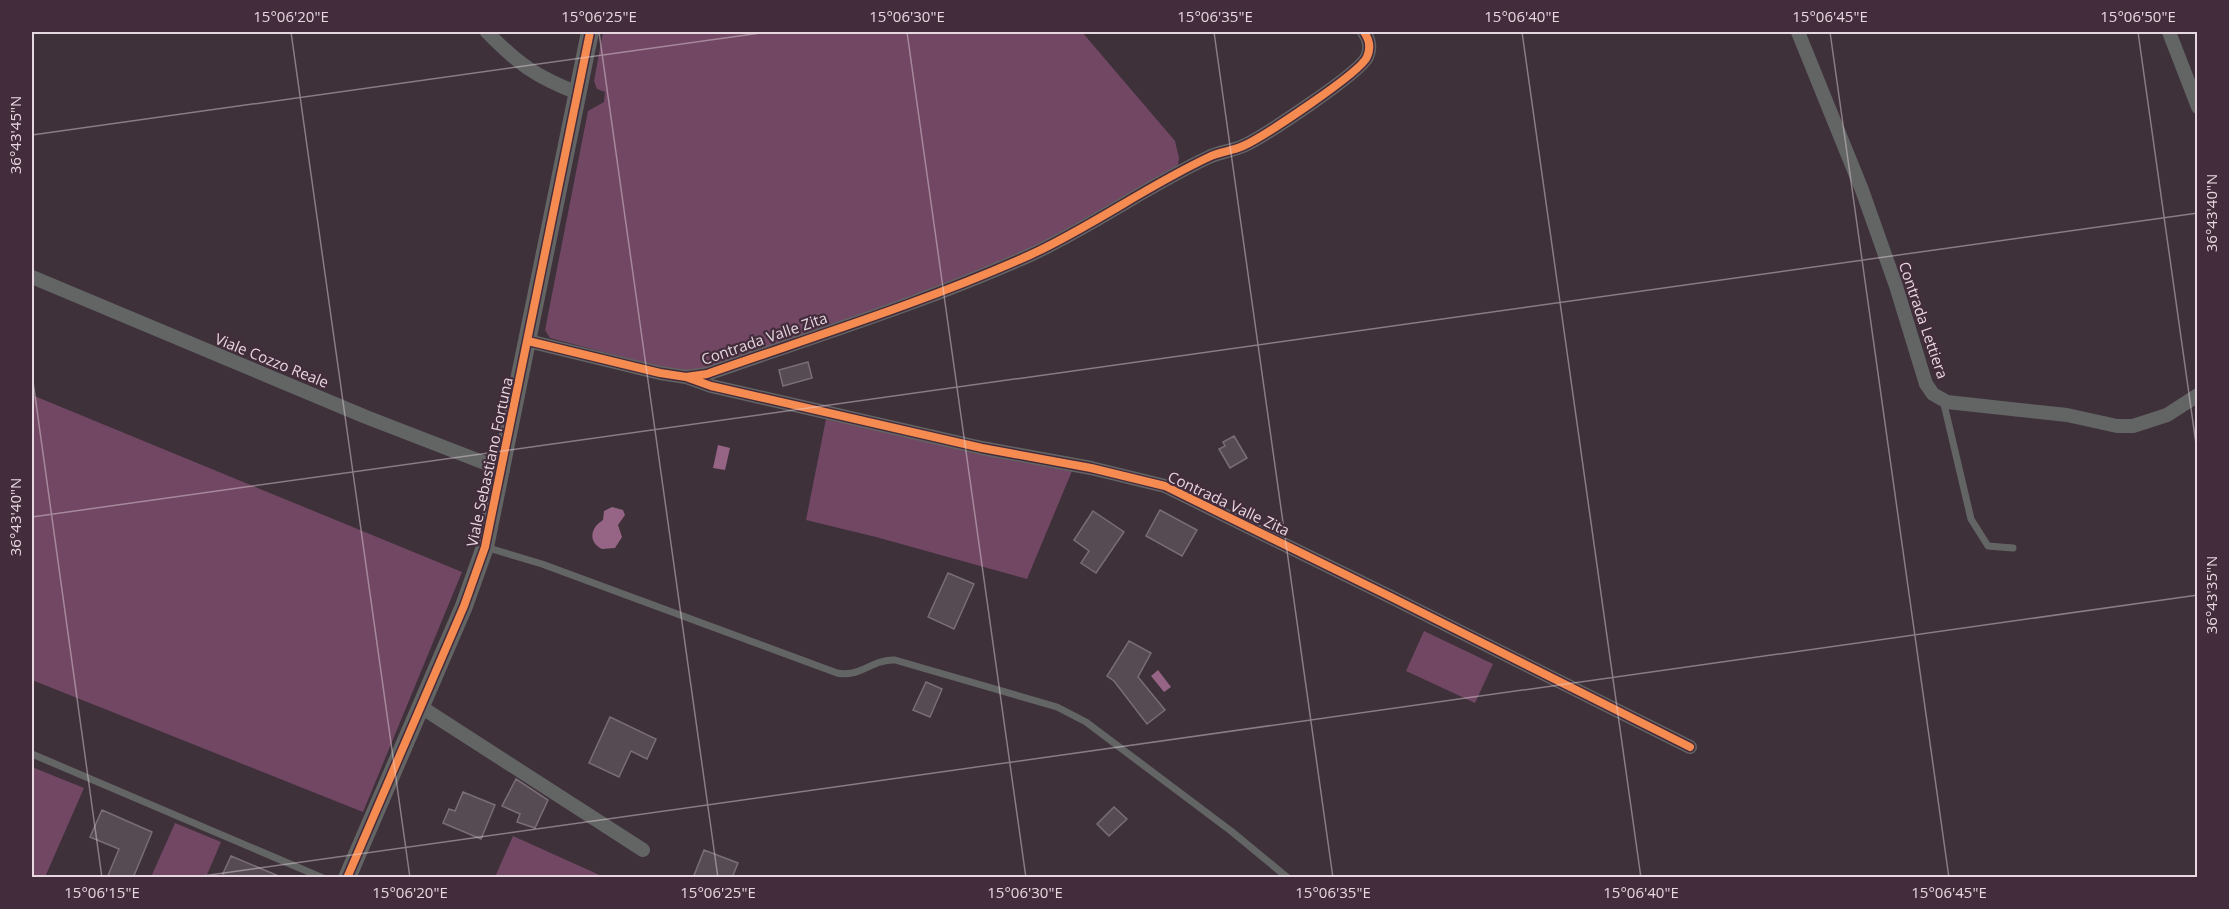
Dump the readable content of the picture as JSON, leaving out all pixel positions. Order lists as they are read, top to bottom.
{
  "streets": {
    "street": [
      "Contrada Lettiera",
      "Contrada Valle Zita",
      "Viale Cozzo Reale",
      "Viale Sebastiano Fortuna"
    ]
  },
  "crossings": [
    ["Contrada Valle Zita", "Viale Sebastiano Fortuna"],
    ["Viale Cozzo Reale", "Viale Sebastiano Fortuna"]
  ],
  "coordinates": [
    "15°06'20\"E",
    "15°06'25\"E",
    "15°06'30\"E",
    "15°06'35\"E",
    "15°06'40\"E",
    "15°06'45\"E",
    "15°06'50\"E",
    "36°43'45\"N",
    "36°43'40\"N",
    "36°43'35\"N",
    "15°06'15\"E"
  ]
}
